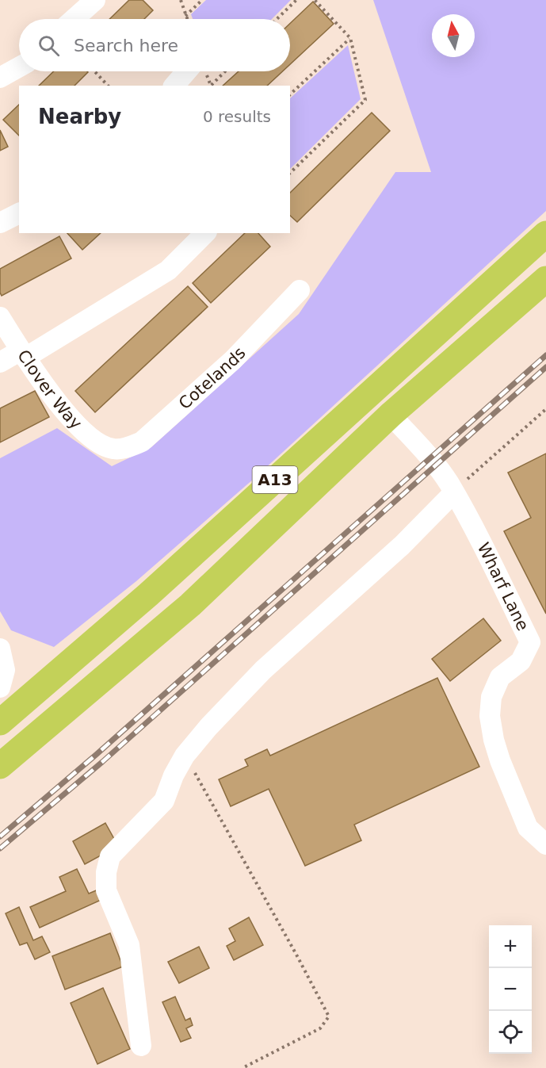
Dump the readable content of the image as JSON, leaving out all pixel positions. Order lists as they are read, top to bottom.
{
  "streets": {
    "highway": ["A13"],
    "street": ["Cotelands", "Clover Way", "Wharf Lane"]
  },
  "crossings": [
    ["Cotelands", "Clover Way"],
    ["A13", "Wharf Lane"]
  ],
  "north": "top",
  "page": {
    "search": "Search here",
    "heading": ["Nearby", "0 results"],
    "map_buttons": ["+", "−"]
  }
}
